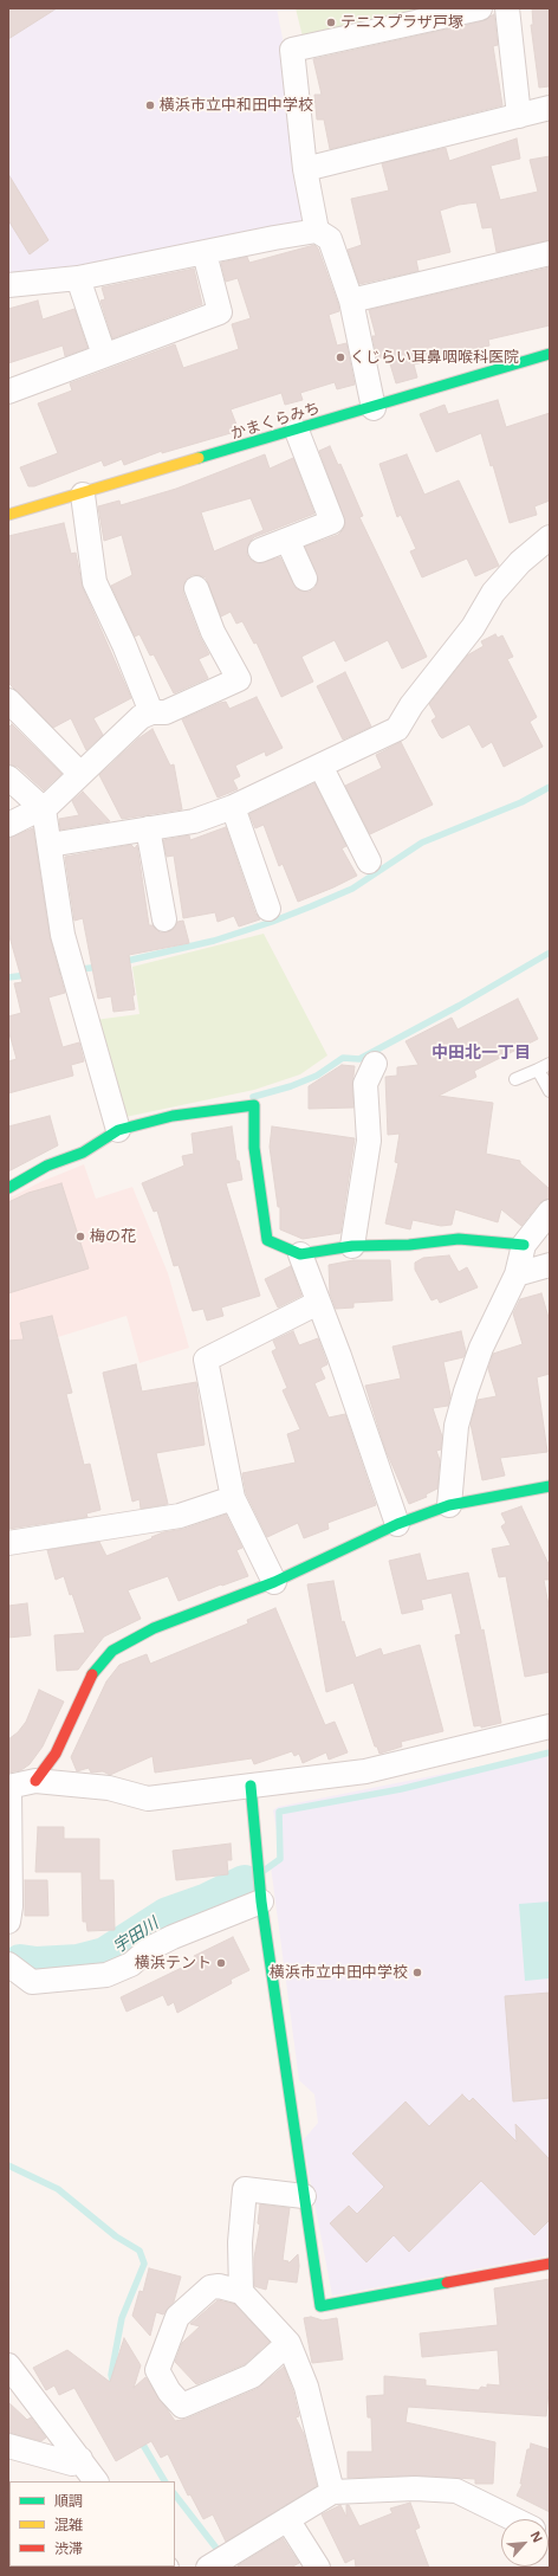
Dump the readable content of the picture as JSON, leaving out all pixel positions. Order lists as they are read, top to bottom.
{
  "streets": {
    "street": ["かまくらみち"]
  },
  "districts": ["中田北一丁目"],
  "water": ["宇田川"],
  "places": [
    "テニスプラザ戸塚",
    "横浜市立中和田中学校",
    "くじらい耳鼻咽喉科医院",
    "梅の花",
    "横浜テント",
    "横浜市立中田中学校"
  ],
  "legend": ["順調", "混雑", "渋滞"],
  "north": "top right"
}
